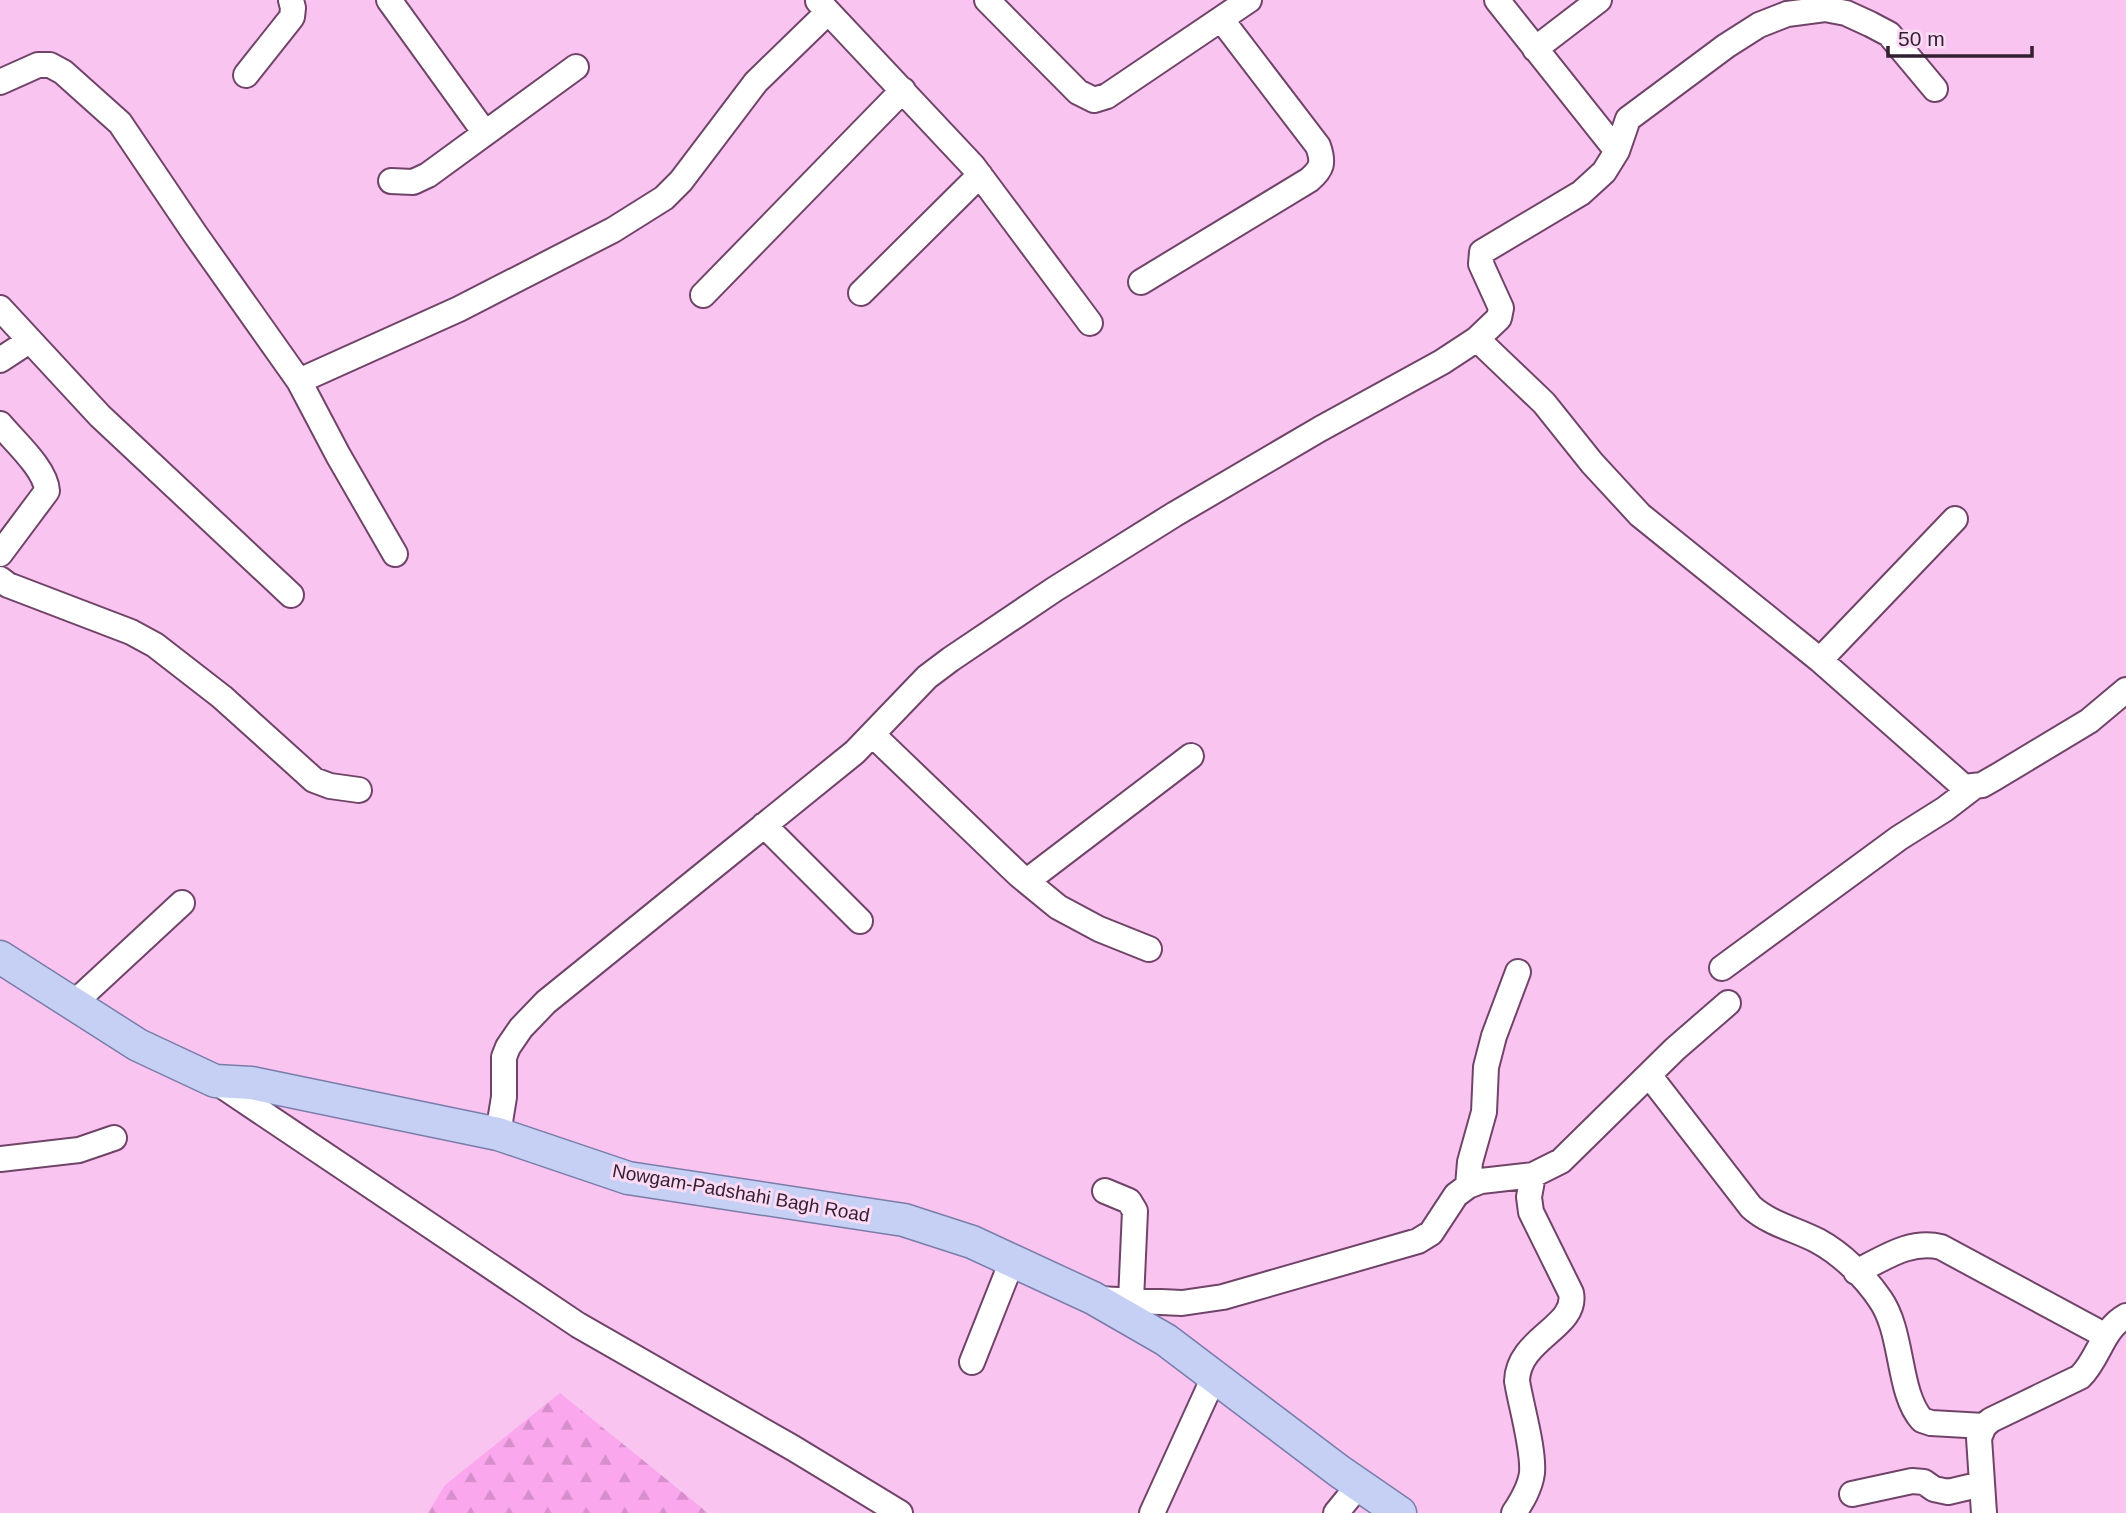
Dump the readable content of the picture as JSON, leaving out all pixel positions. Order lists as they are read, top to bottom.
{
  "streets": {
    "main road": ["Nowgam-Padshahi Bagh Road"]
  },
  "scale_bar": "50 m"
}
